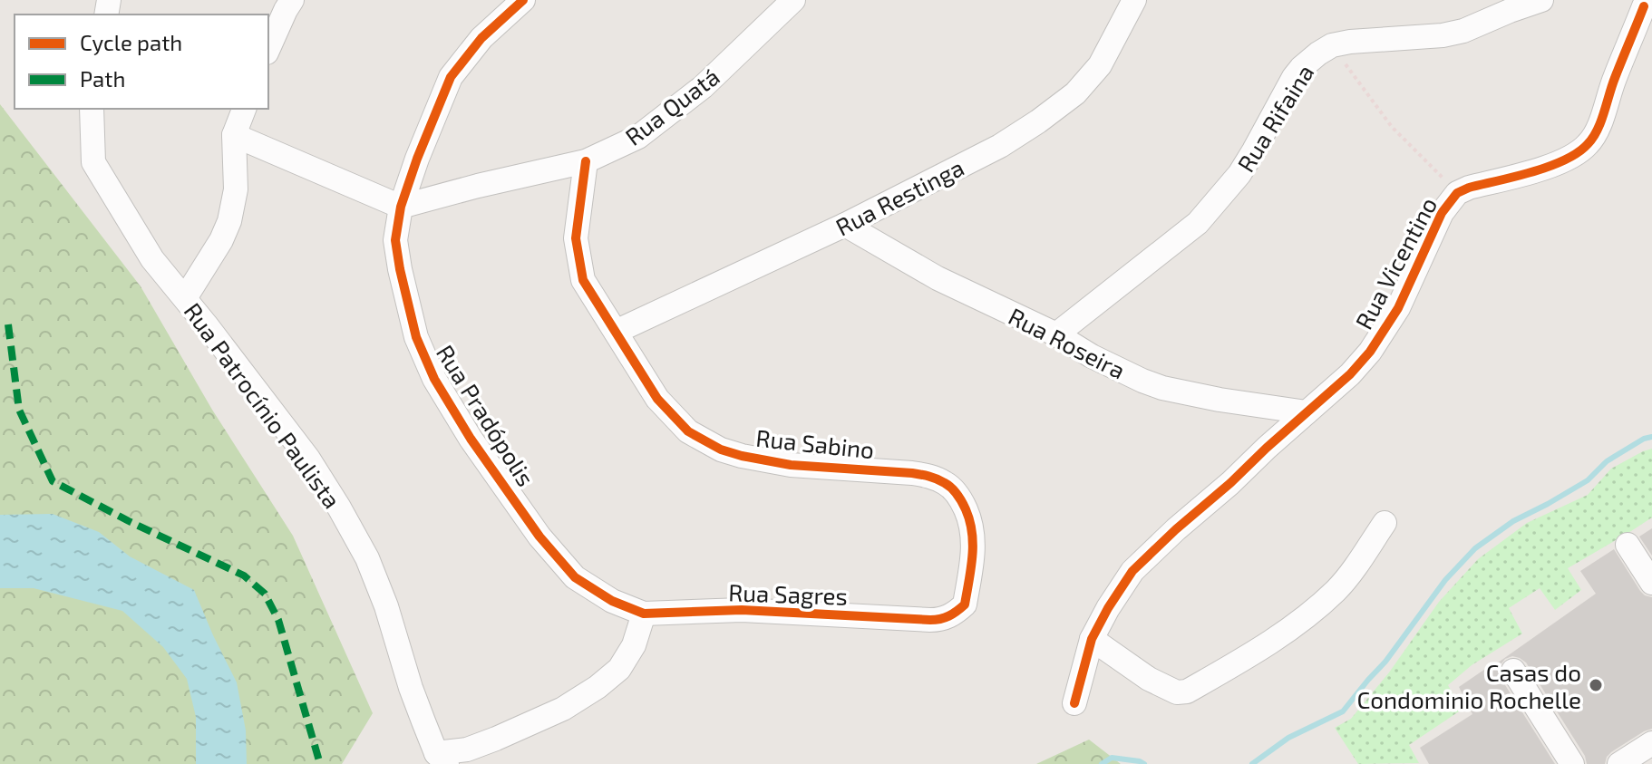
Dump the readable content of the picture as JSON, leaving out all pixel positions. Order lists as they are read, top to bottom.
{
  "streets": {
    "street": [
      "Rua Quatá",
      "Rua Rifaina",
      "Rua Restinga",
      "Rua Vicentino",
      "Rua Roseira",
      "Rua Patrocínio Paulista",
      "Rua Pradópolis",
      "Rua Sabino",
      "Rua Sagres"
    ]
  },
  "crossings": [
    ["Rua Quatá", "Rua Pradópolis"],
    ["Rua Quatá", "Rua Sabino"],
    ["Rua Rifaina", "Rua Roseira"],
    ["Rua Restinga", "Rua Roseira"],
    ["Rua Restinga", "Rua Sabino"],
    ["Rua Vicentino", "Rua Roseira"],
    ["Rua Patrocínio Paulista", "Rua Pradópolis"],
    ["Rua Patrocínio Paulista", "Rua Sagres"],
    ["Rua Pradópolis", "Rua Sagres"],
    ["Rua Sabino", "Rua Sagres"]
  ],
  "places": ["Casas do Condominio Rochelle"],
  "legend": ["Cycle path", "Path"]
}
